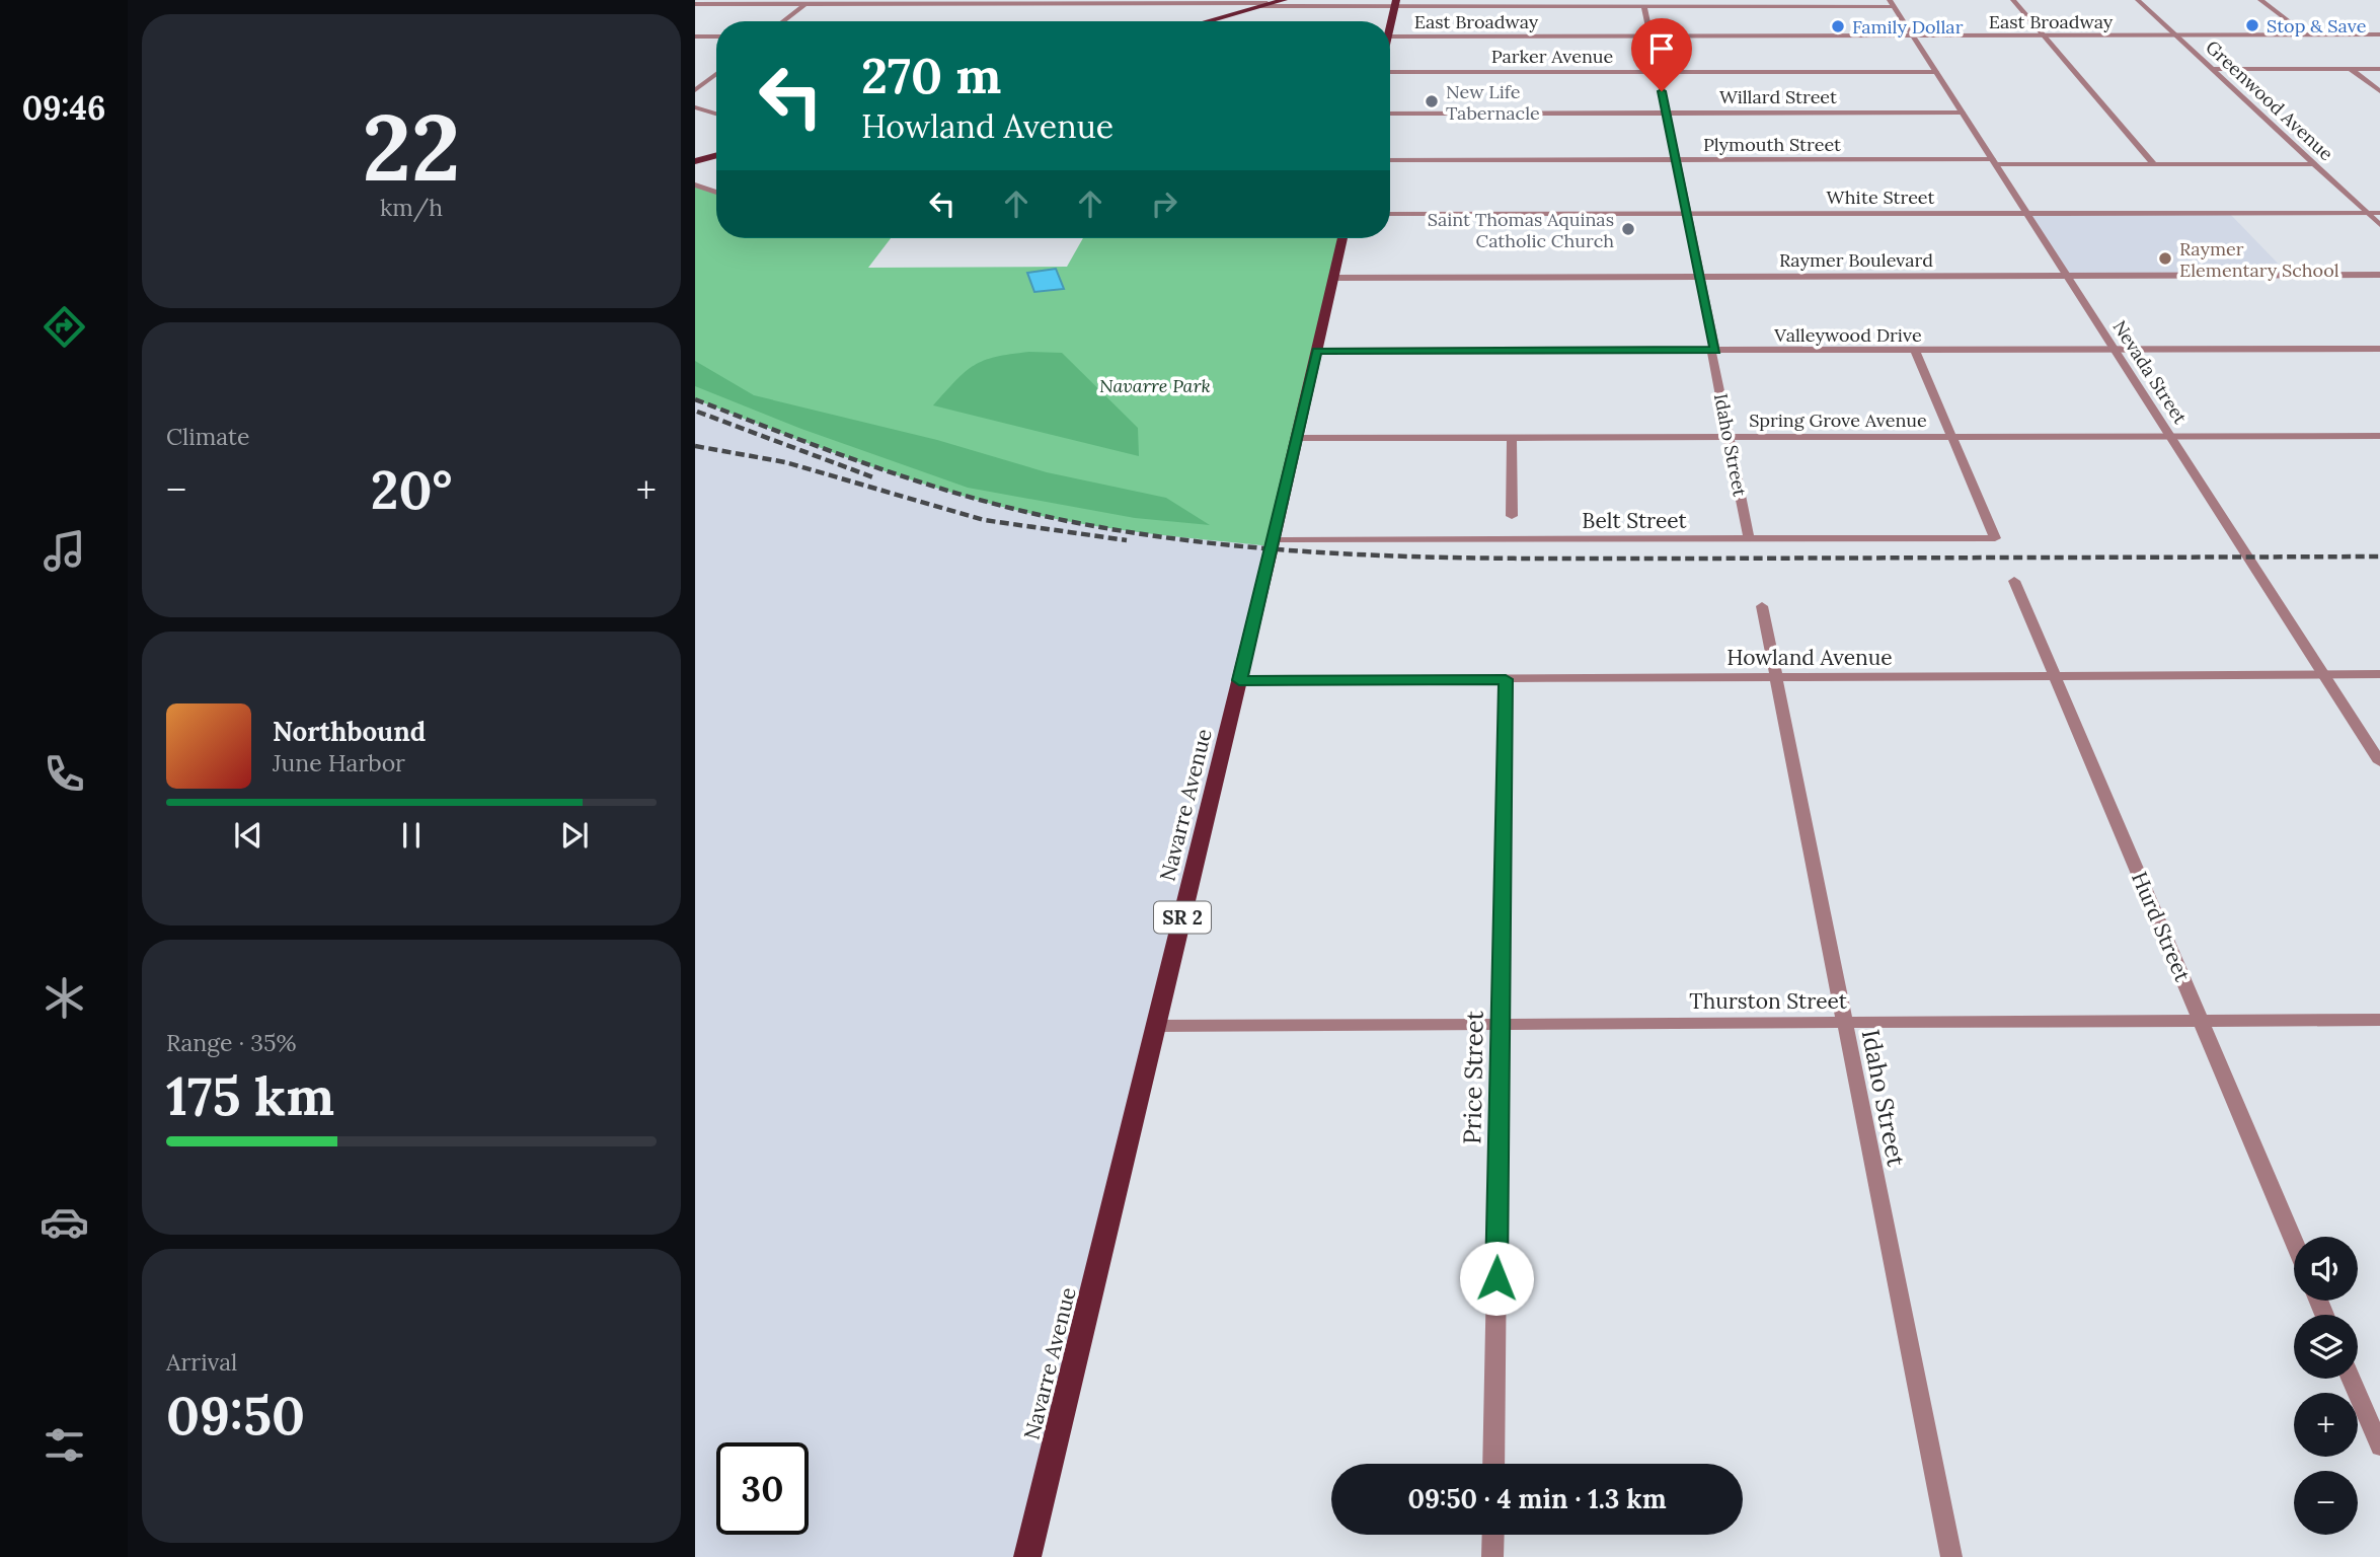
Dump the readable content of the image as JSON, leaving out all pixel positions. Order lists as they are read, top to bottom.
{
  "streets": {
    "main road": ["Navarre Avenue", "SR 2"],
    "street": [
      "East Broadway",
      "Parker Avenue",
      "Willard Street",
      "Greenwood Avenue",
      "Plymouth Street",
      "White Street",
      "Raymer Boulevard",
      "Valleywood Drive",
      "Nevada Street",
      "Spring Grove Avenue",
      "Idaho Street",
      "Belt Street",
      "Howland Avenue",
      "Hurd Street",
      "Thurston Street",
      "Price Street"
    ]
  },
  "crossings": [
    ["East Broadway", "Greenwood Avenue"],
    ["East Broadway", "Nevada Street"],
    ["East Broadway", "Idaho Street"],
    ["Parker Avenue", "Nevada Street"],
    ["Parker Avenue", "Idaho Street"],
    ["Willard Street", "Nevada Street"],
    ["Willard Street", "Idaho Street"],
    ["Greenwood Avenue", "Plymouth Street"],
    ["Greenwood Avenue", "White Street"],
    ["Plymouth Street", "Nevada Street"],
    ["Plymouth Street", "Idaho Street"],
    ["White Street", "Nevada Street"],
    ["White Street", "Idaho Street"],
    ["Raymer Boulevard", "Nevada Street"],
    ["Raymer Boulevard", "Idaho Street"],
    ["Raymer Boulevard", "Navarre Avenue"],
    ["Valleywood Drive", "Nevada Street"],
    ["Valleywood Drive", "Idaho Street"],
    ["Valleywood Drive", "Navarre Avenue"],
    ["Nevada Street", "Spring Grove Avenue"],
    ["Nevada Street", "Howland Avenue"],
    ["Spring Grove Avenue", "Idaho Street"],
    ["Spring Grove Avenue", "Belt Street"],
    ["Spring Grove Avenue", "Navarre Avenue"],
    ["Idaho Street", "Belt Street"],
    ["Idaho Street", "Howland Avenue"],
    ["Idaho Street", "Thurston Street"],
    ["Belt Street", "Navarre Avenue"],
    ["Howland Avenue", "Navarre Avenue"],
    ["Howland Avenue", "Hurd Street"],
    ["Howland Avenue", "Price Street"],
    ["Navarre Avenue", "Thurston Street"],
    ["Hurd Street", "Thurston Street"],
    ["Thurston Street", "Price Street"]
  ],
  "parks": ["Navarre Park"],
  "places": [
    "Stop & Save",
    "Family Dollar",
    "New Life Tabernacle",
    "Saint Thomas Aquinas Catholic Church",
    "Raymer Elementary School"
  ],
  "page": {
    "tabs": "09:46",
    "tile": [
      ["22", "km/h"],
      "Climate",
      ["Range · 35%", "175 km"],
      ["Arrival", "09:50"]
    ],
    "turn": ["270 m", "Howland Avenue"],
    "heat": ["−", "20°", "+"],
    "song": ["Northbound", "June Harbor"],
    "map_buttons": ["+", "−"],
    "limit": "30",
    "trip": "09:50 · 4 min · 1.3 km"
  }
}
